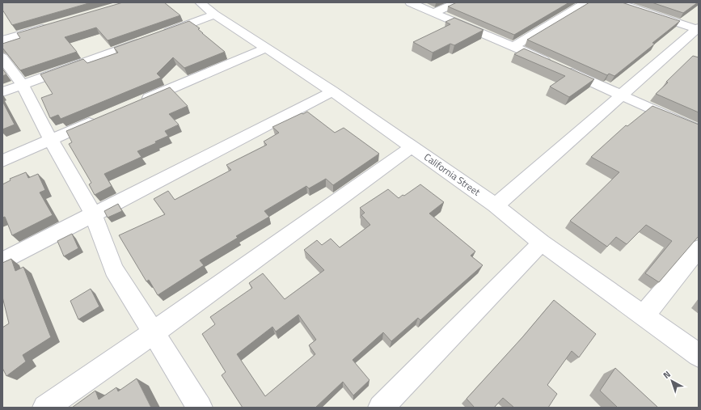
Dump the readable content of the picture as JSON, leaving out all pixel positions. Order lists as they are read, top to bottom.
{
  "streets": {
    "street": ["California Street"]
  },
  "north": "top left"
}
